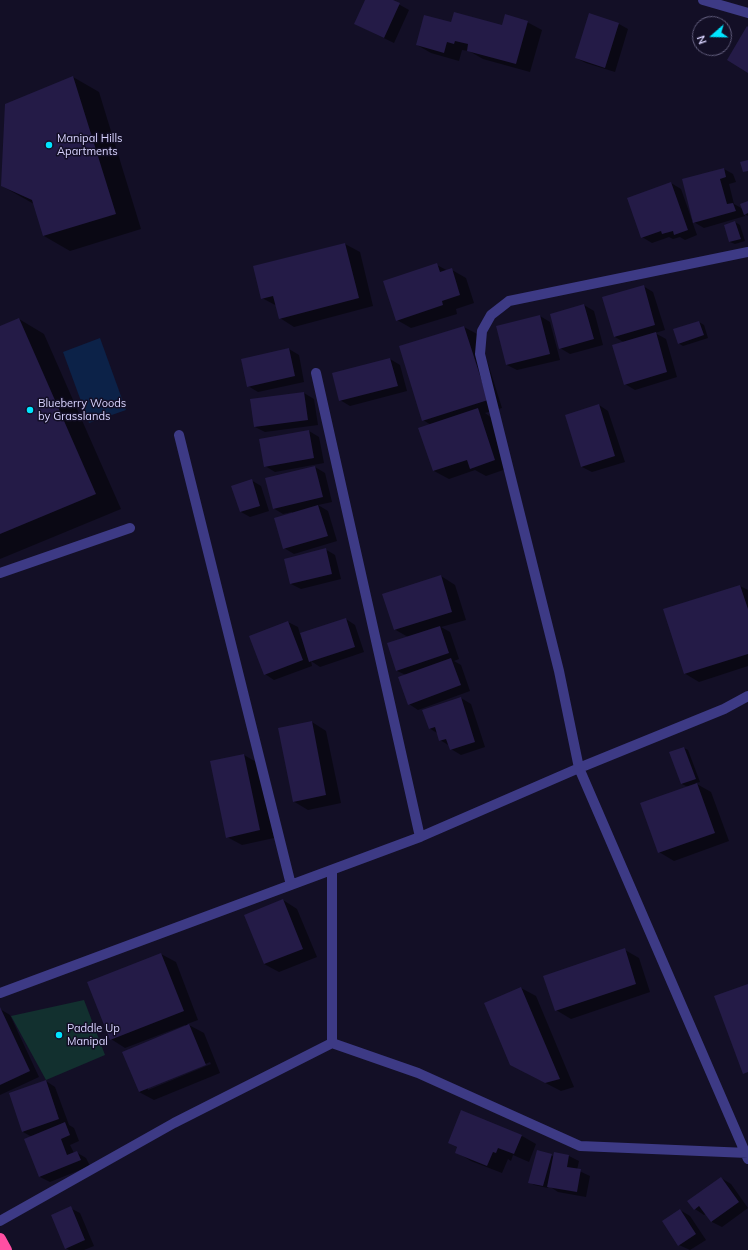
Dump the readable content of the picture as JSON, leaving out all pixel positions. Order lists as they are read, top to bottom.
{
  "places": ["Manipal Hills Apartments", "Blueberry Woods by Grasslands", "Paddle Up Manipal"],
  "north": "left"
}
